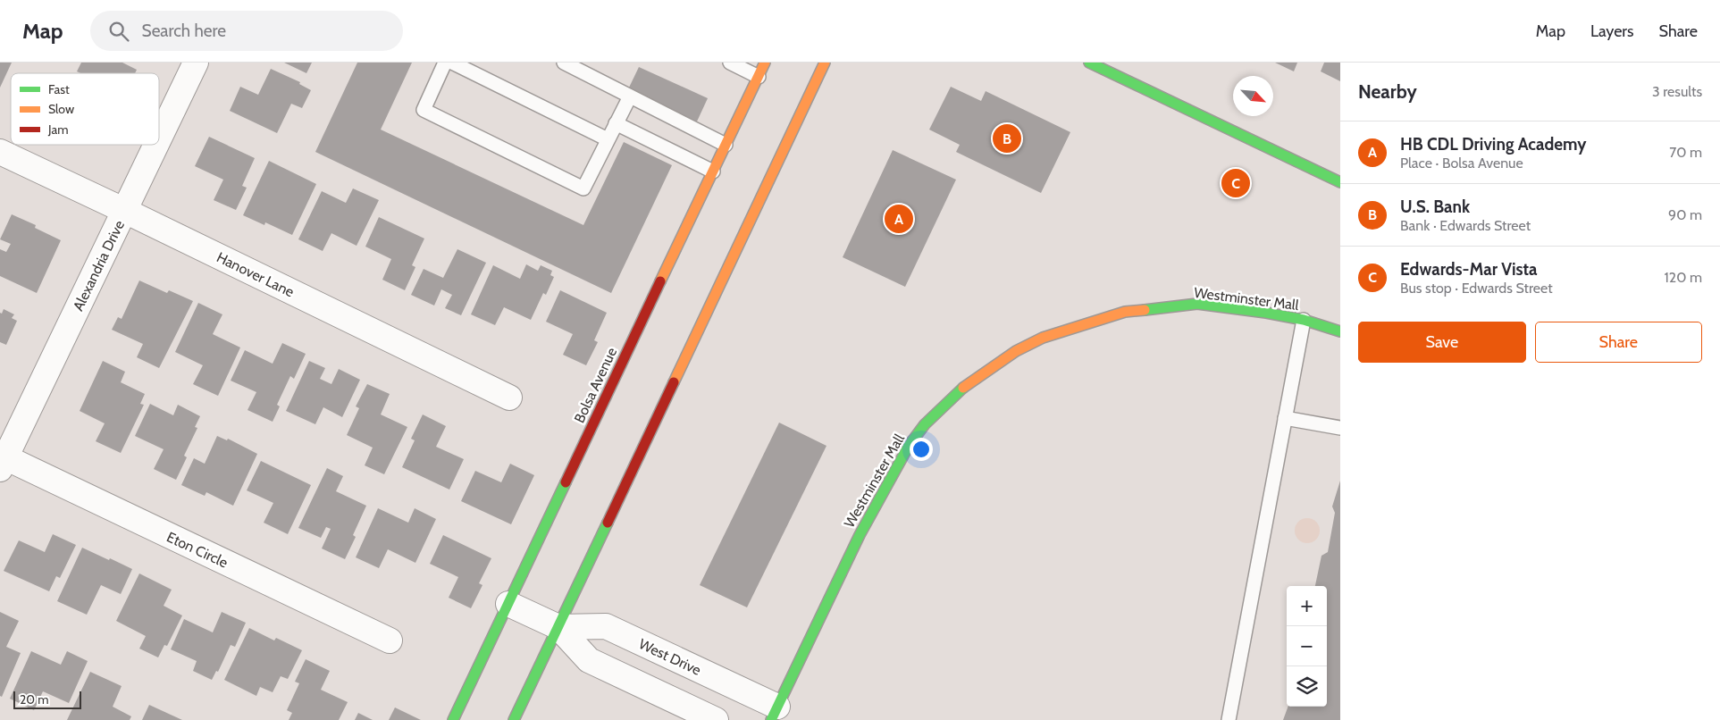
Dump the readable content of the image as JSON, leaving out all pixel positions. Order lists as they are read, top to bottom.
{
  "streets": {
    "main road": ["Westminster Mall", "Bolsa Avenue"],
    "street": [
      "Alexandria Drive",
      "Hanover Lane",
      "Eton Circle",
      "West Drive"
    ]
  },
  "crossings": [
    ["Alexandria Drive", "Hanover Lane"],
    ["Alexandria Drive", "Eton Circle"],
    ["Westminster Mall", "West Drive"],
    ["Bolsa Avenue", "West Drive"]
  ],
  "legend": ["Fast", "Slow", "Jam"],
  "scale_bar": "20 m",
  "north": "bottom right",
  "page": {
    "header": "Map",
    "search": "Search here",
    "nav": ["Map", "Layers", "Share"],
    "heading": ["Nearby", "3 results"],
    "list": [
      {
        "mark": "A",
        "name": "HB CDL Driving Academy",
        "note": "Place · Bolsa Avenue",
        "value": "70 m"
      },
      {
        "mark": "B",
        "name": "U.S. Bank",
        "note": "Bank · Edwards Street",
        "value": "90 m"
      },
      {
        "mark": "C",
        "name": "Edwards-Mar Vista",
        "note": "Bus stop · Edwards Street",
        "value": "120 m"
      }
    ],
    "pins": ["B", "C", "A"],
    "buttons": ["Save", "Share"],
    "map_buttons": ["+", "−"],
    "scale": "20 m"
  }
}
